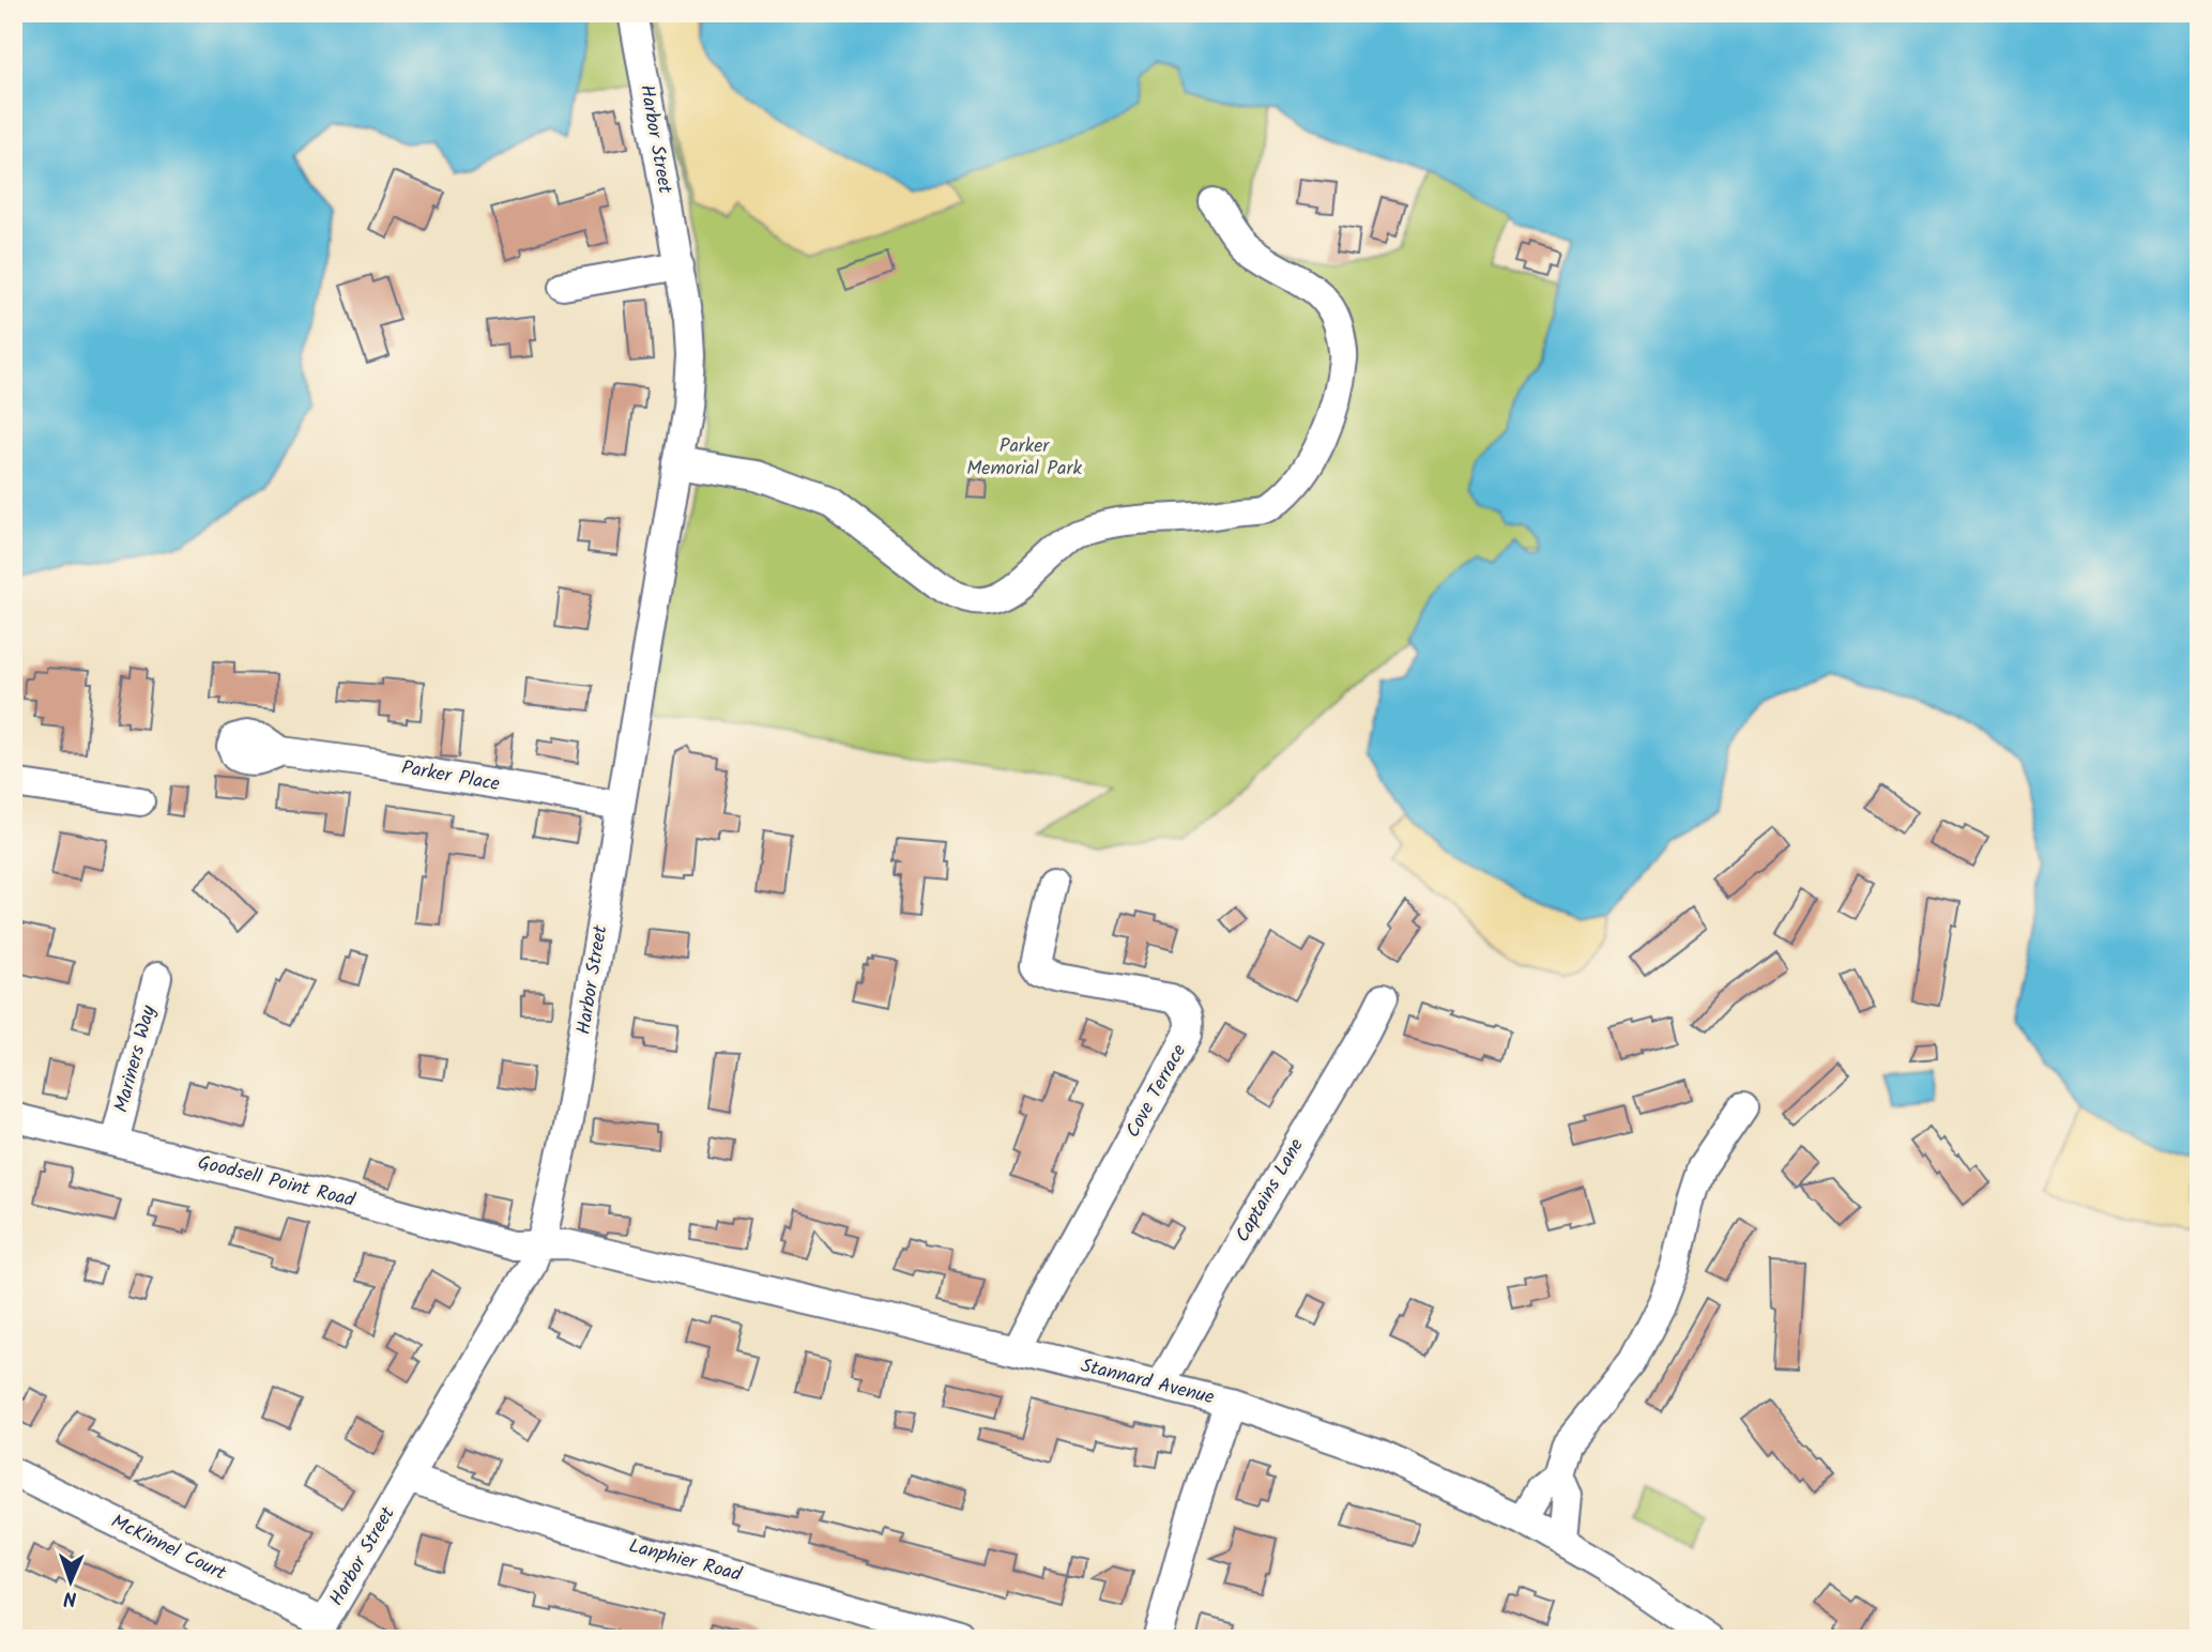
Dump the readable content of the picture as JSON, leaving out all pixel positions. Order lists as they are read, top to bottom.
{
  "streets": {
    "street": [
      "Harbor Street",
      "Parker Place",
      "Mariners Way",
      "Cove Terrace",
      "Goodsell Point Road",
      "Captains Lane",
      "Stannard Avenue",
      "McKinnel Court",
      "Lanphier Road"
    ]
  },
  "crossings": [
    ["Harbor Street", "Parker Place"],
    ["Harbor Street", "Goodsell Point Road"],
    ["Harbor Street", "Stannard Avenue"],
    ["Harbor Street", "McKinnel Court"],
    ["Harbor Street", "Lanphier Road"],
    ["Mariners Way", "Goodsell Point Road"],
    ["Cove Terrace", "Stannard Avenue"],
    ["Goodsell Point Road", "Stannard Avenue"],
    ["Captains Lane", "Stannard Avenue"]
  ],
  "parks": ["Parker Memorial Park"],
  "north": "bottom"
}
